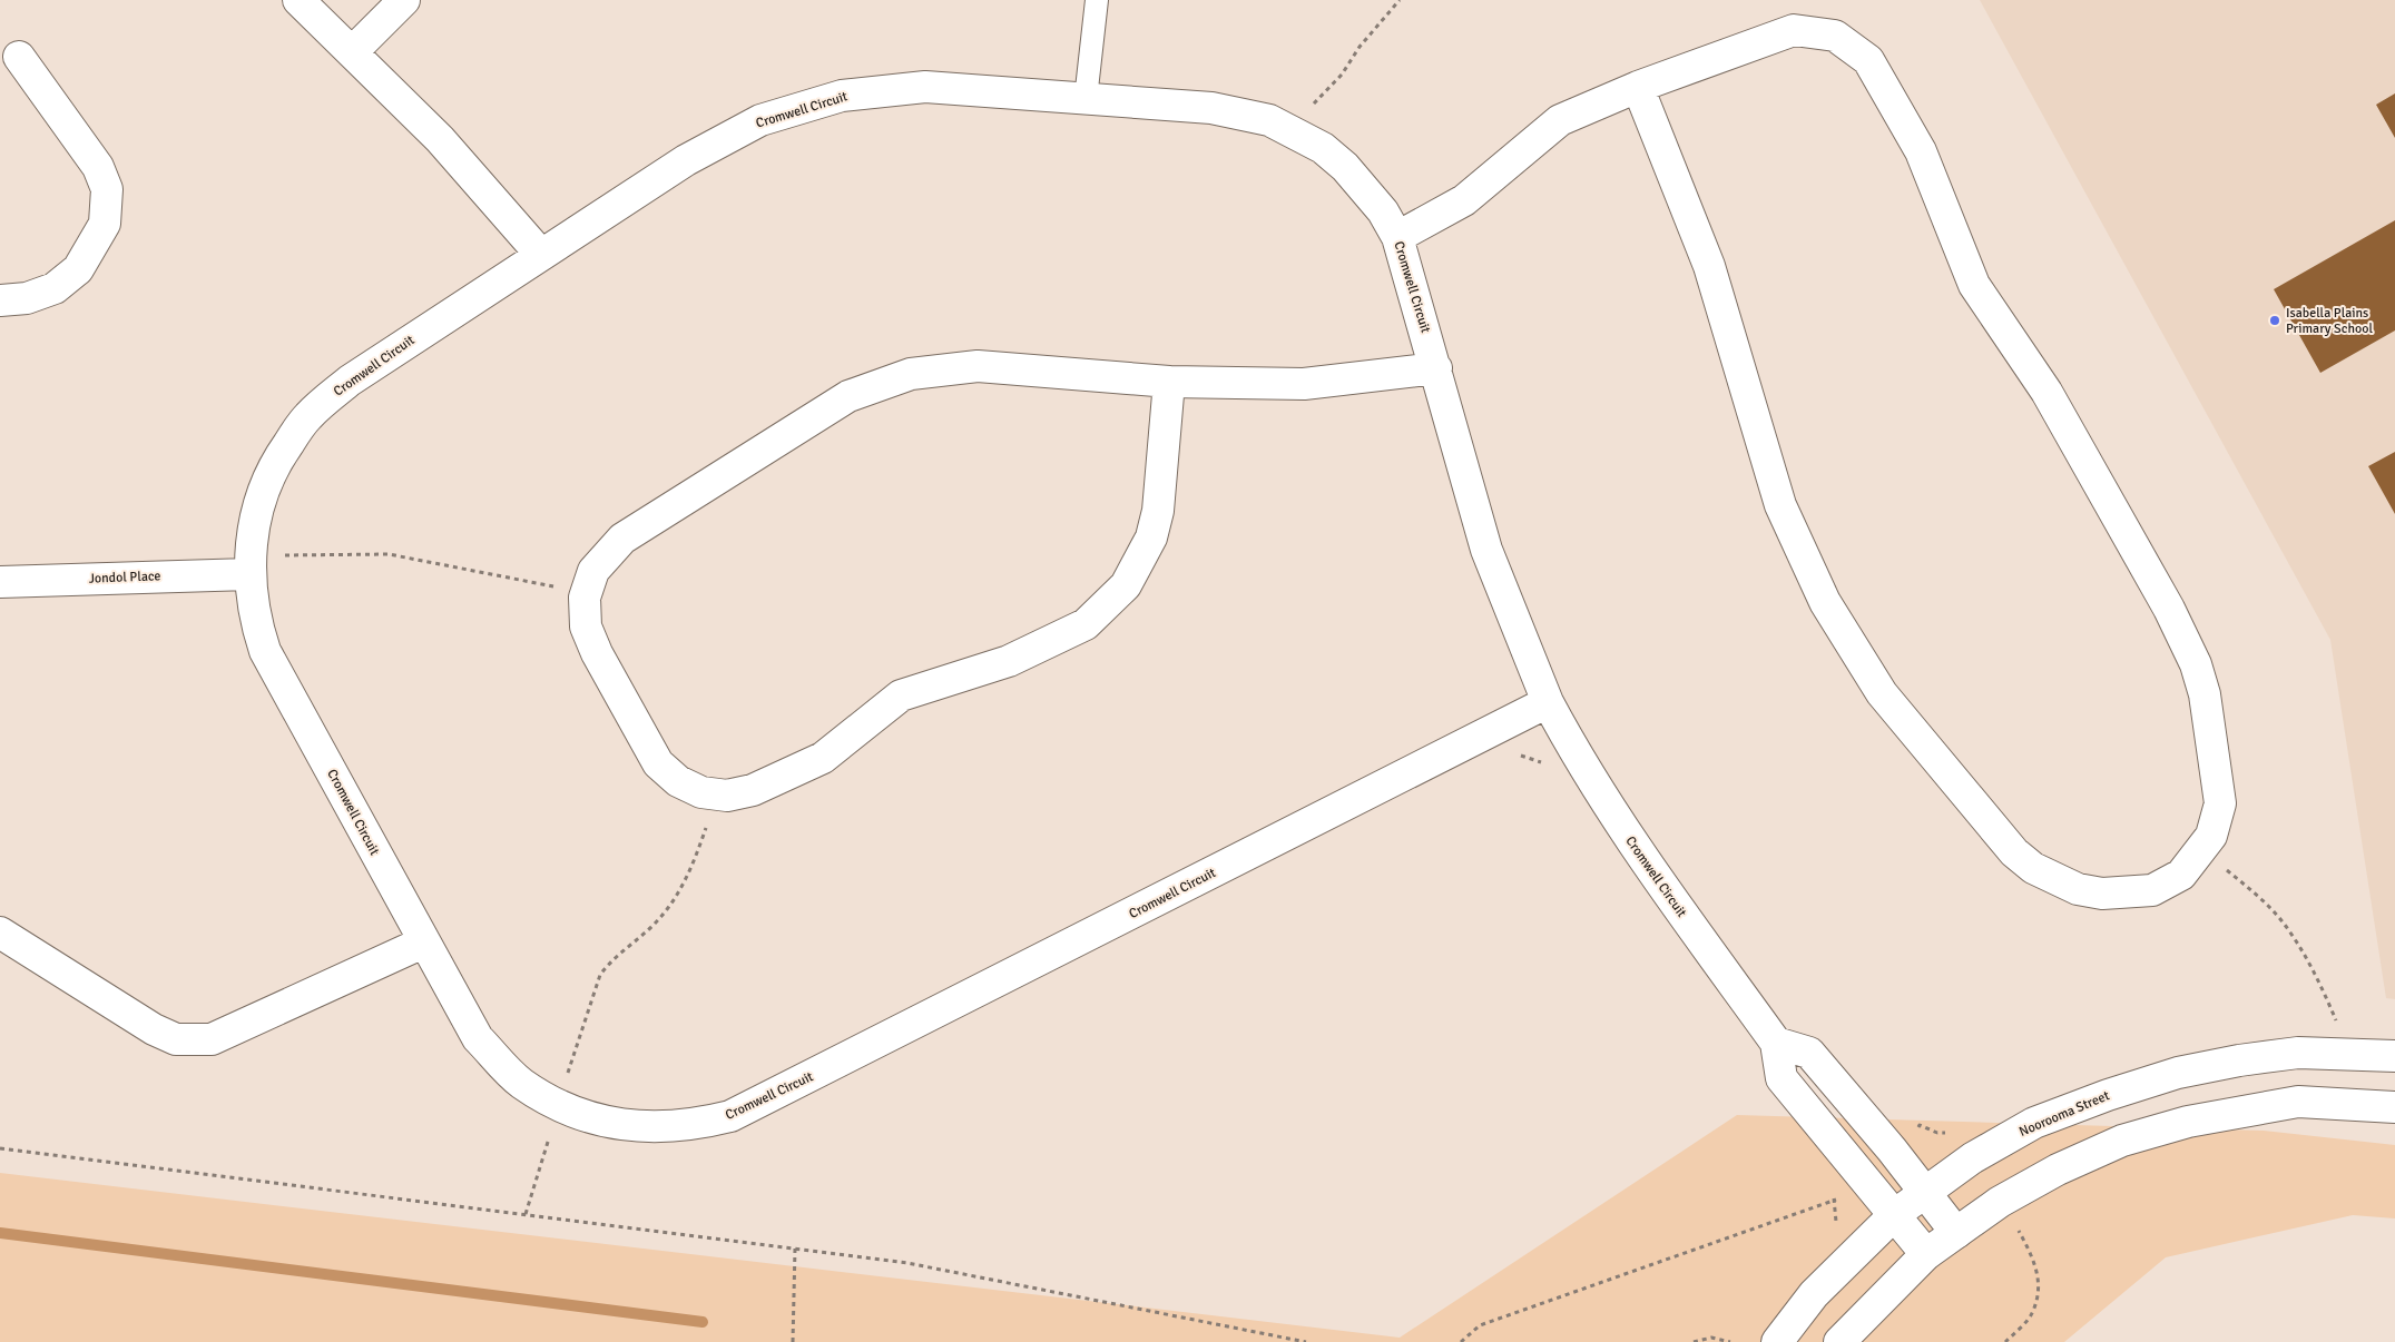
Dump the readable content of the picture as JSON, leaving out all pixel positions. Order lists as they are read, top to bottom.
{
  "streets": {
    "street": ["Cromwell Circuit", "Jondol Place", "Noorooma Street"]
  },
  "crossings": [
    ["Cromwell Circuit", "Jondol Place"],
    ["Cromwell Circuit", "Noorooma Street"]
  ],
  "places": ["Isabella Plains Primary School"]
}
